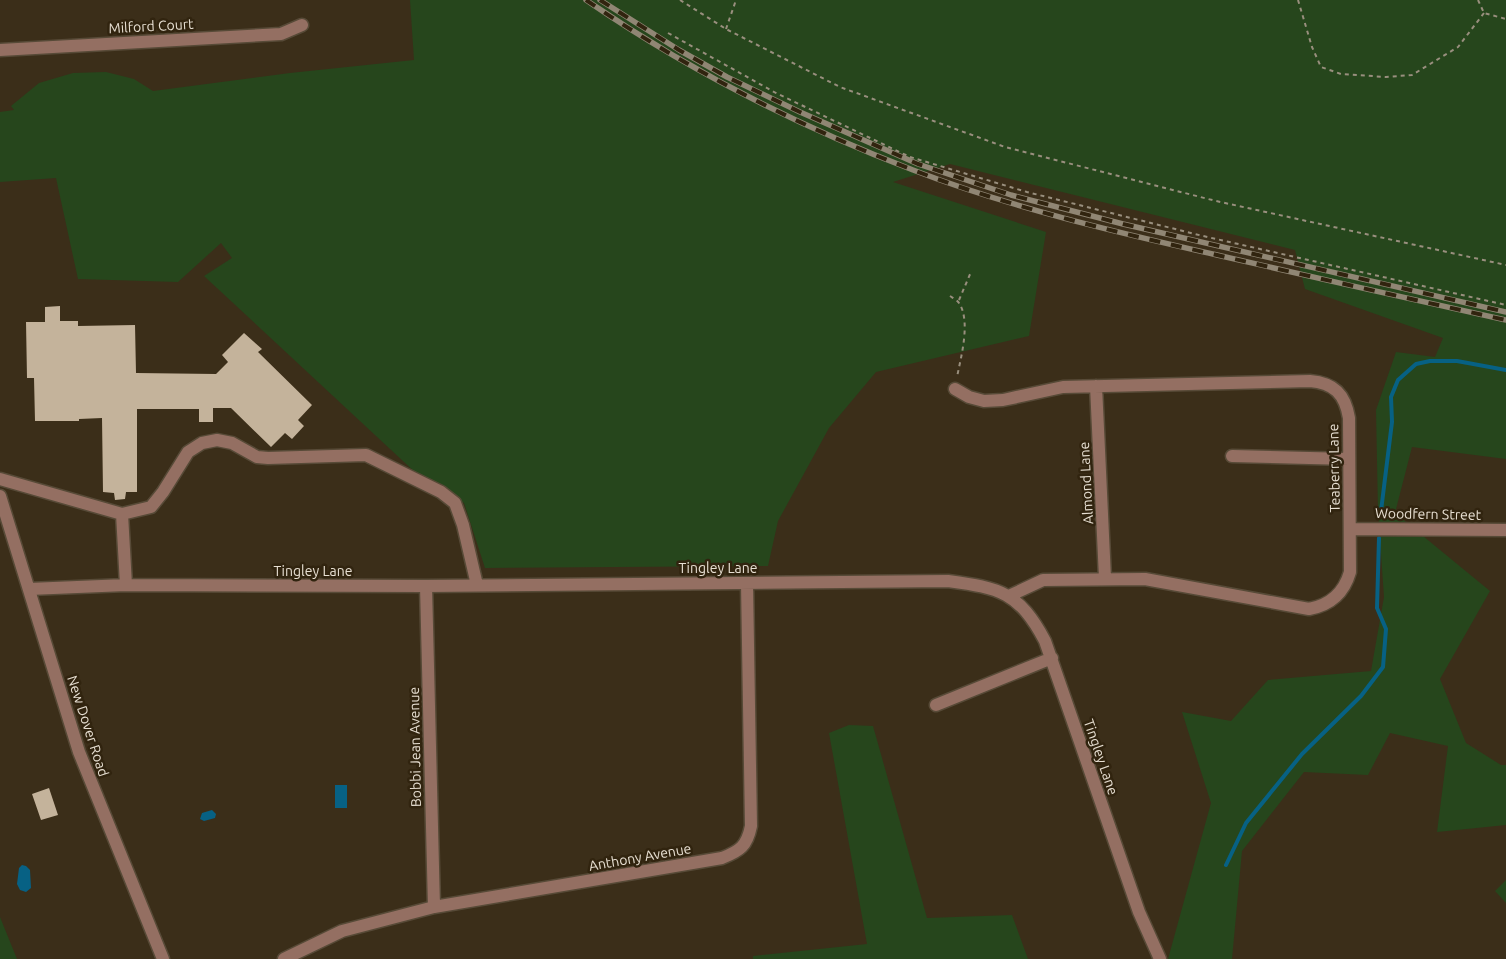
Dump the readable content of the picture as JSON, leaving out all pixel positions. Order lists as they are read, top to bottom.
{
  "streets": {
    "street": [
      "Milford Court",
      "Teaberry Lane",
      "Almond Lane",
      "Woodfern Street",
      "Tingley Lane",
      "New Dover Road",
      "Bobbi Jean Avenue",
      "Anthony Avenue"
    ]
  },
  "crossings": [
    ["Teaberry Lane", "Almond Lane"],
    ["Teaberry Lane", "Woodfern Street"],
    ["Teaberry Lane", "Tingley Lane"],
    ["Tingley Lane", "New Dover Road"],
    ["Tingley Lane", "Bobbi Jean Avenue"],
    ["Tingley Lane", "Anthony Avenue"],
    ["Bobbi Jean Avenue", "Anthony Avenue"]
  ]
}
